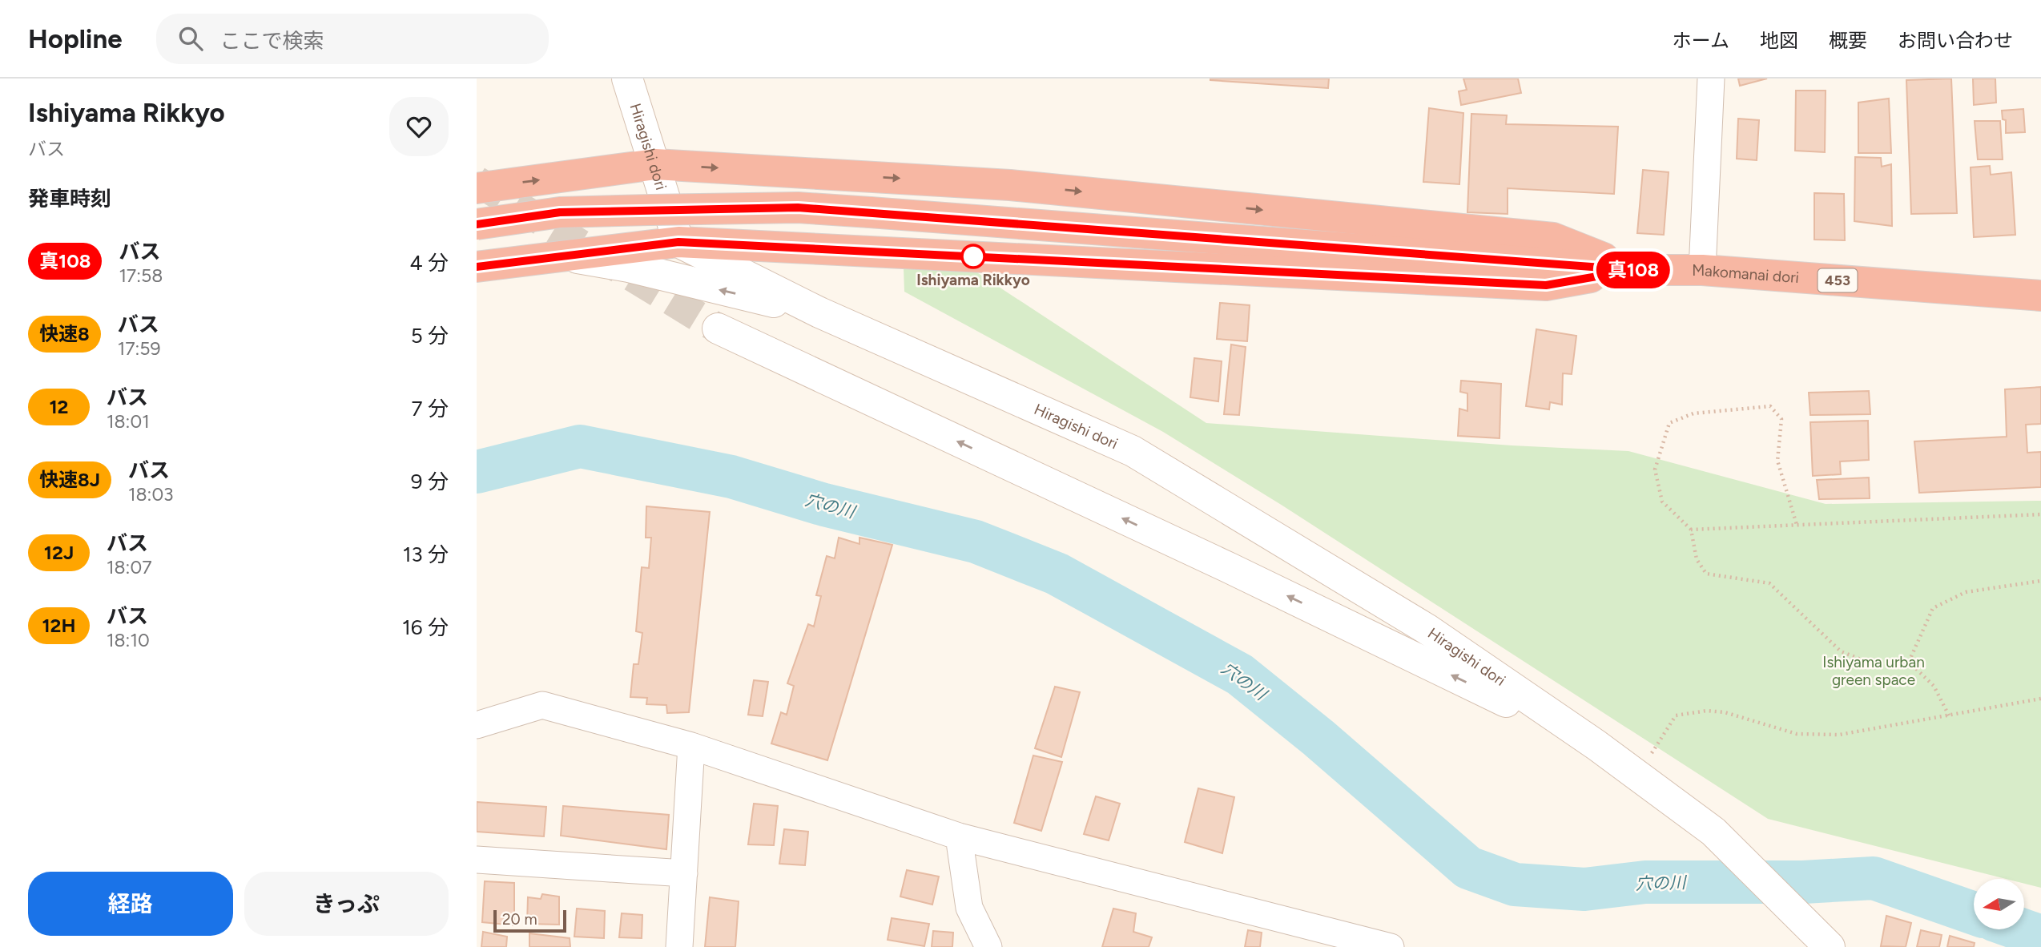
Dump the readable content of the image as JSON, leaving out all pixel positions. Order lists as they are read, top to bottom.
{
  "streets": {
    "highway": ["Makomanai dori", "453"],
    "street": ["Hiragishi dori"]
  },
  "water": ["穴の川"],
  "parks": ["Ishiyama urban green space"],
  "places": ["Ishiyama Rikkyo"],
  "lines": ["bus line 真108"],
  "scale_bar": "20 m",
  "north": "left",
  "page": {
    "header": "Hopline",
    "search": "ここで検索",
    "nav": [
      "ホーム",
      "地図",
      "概要",
      "お問い合わせ"
    ],
    "heading": [
      ["Ishiyama Rikkyo", "バス"],
      "発車時刻"
    ],
    "on_map": "真108",
    "list": [
      {
        "mark": "真108",
        "name": "バス",
        "note": "17:58",
        "value": "4 分"
      },
      {
        "mark": "快速8",
        "name": "バス",
        "note": "17:59",
        "value": "5 分"
      },
      {
        "mark": "12",
        "name": "バス",
        "note": "18:01",
        "value": "7 分"
      },
      {
        "mark": "快速8J",
        "name": "バス",
        "note": "18:03",
        "value": "9 分"
      },
      {
        "mark": "12J",
        "name": "バス",
        "note": "18:07",
        "value": "13 分"
      },
      {
        "mark": "12H",
        "name": "バス",
        "note": "18:10",
        "value": "16 分"
      }
    ],
    "buttons": ["経路", "きっぷ"],
    "scale": "20 m"
  }
}
